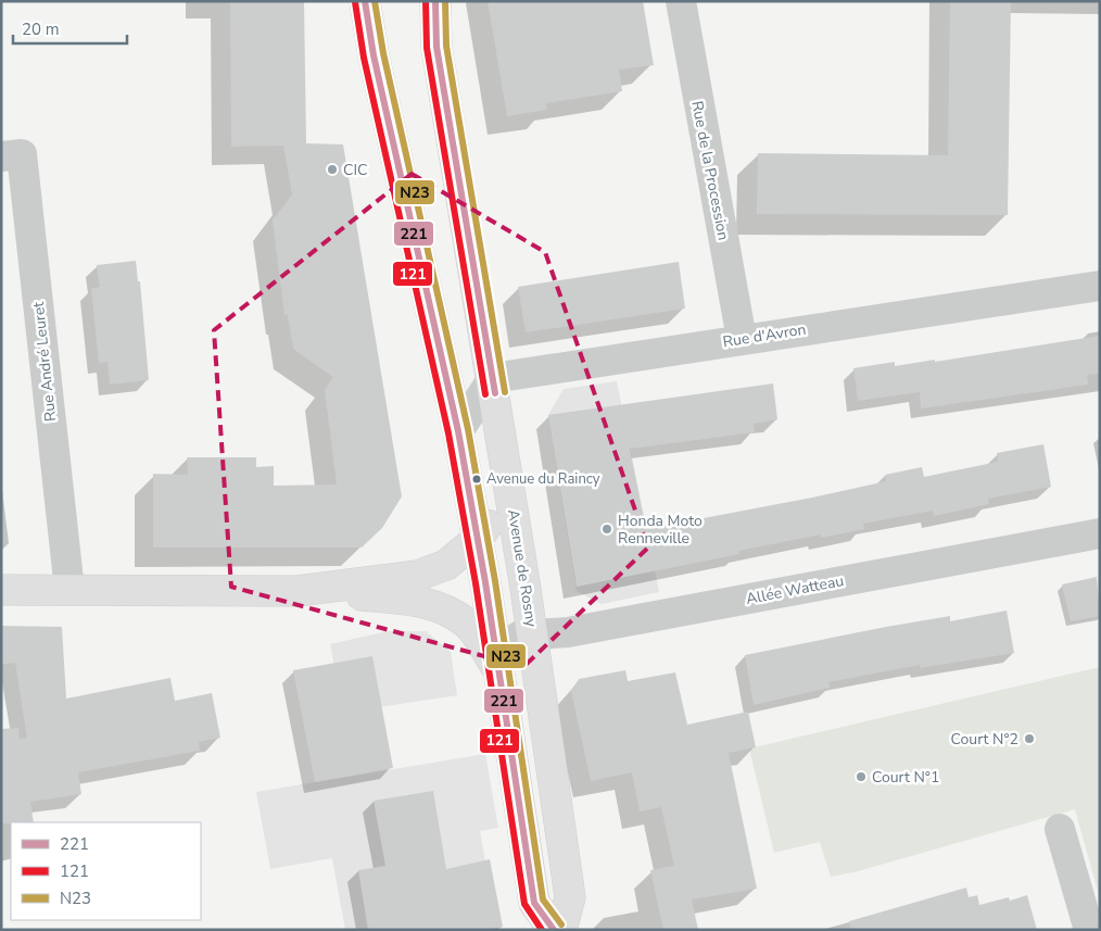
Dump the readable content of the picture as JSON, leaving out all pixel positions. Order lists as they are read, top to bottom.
{
  "streets": {
    "main road": ["Avenue de Rosny"],
    "street": [
      "Rue de la Procession",
      "Rue d'Avron",
      "Rue André Leuret",
      "Allée Watteau"
    ]
  },
  "crossings": [
    ["Rue de la Procession", "Rue d'Avron"],
    ["Rue d'Avron", "Avenue de Rosny"],
    ["Avenue de Rosny", "Allée Watteau"]
  ],
  "places": [
    "CIC",
    "Avenue du Raincy",
    "Honda Moto Renneville",
    "Court N°2",
    "Court N°1"
  ],
  "lines": ["transit line 221", "transit line 121", "transit line N23"],
  "legend": ["221", "121", "N23"],
  "scale_bar": "20 m"
}
